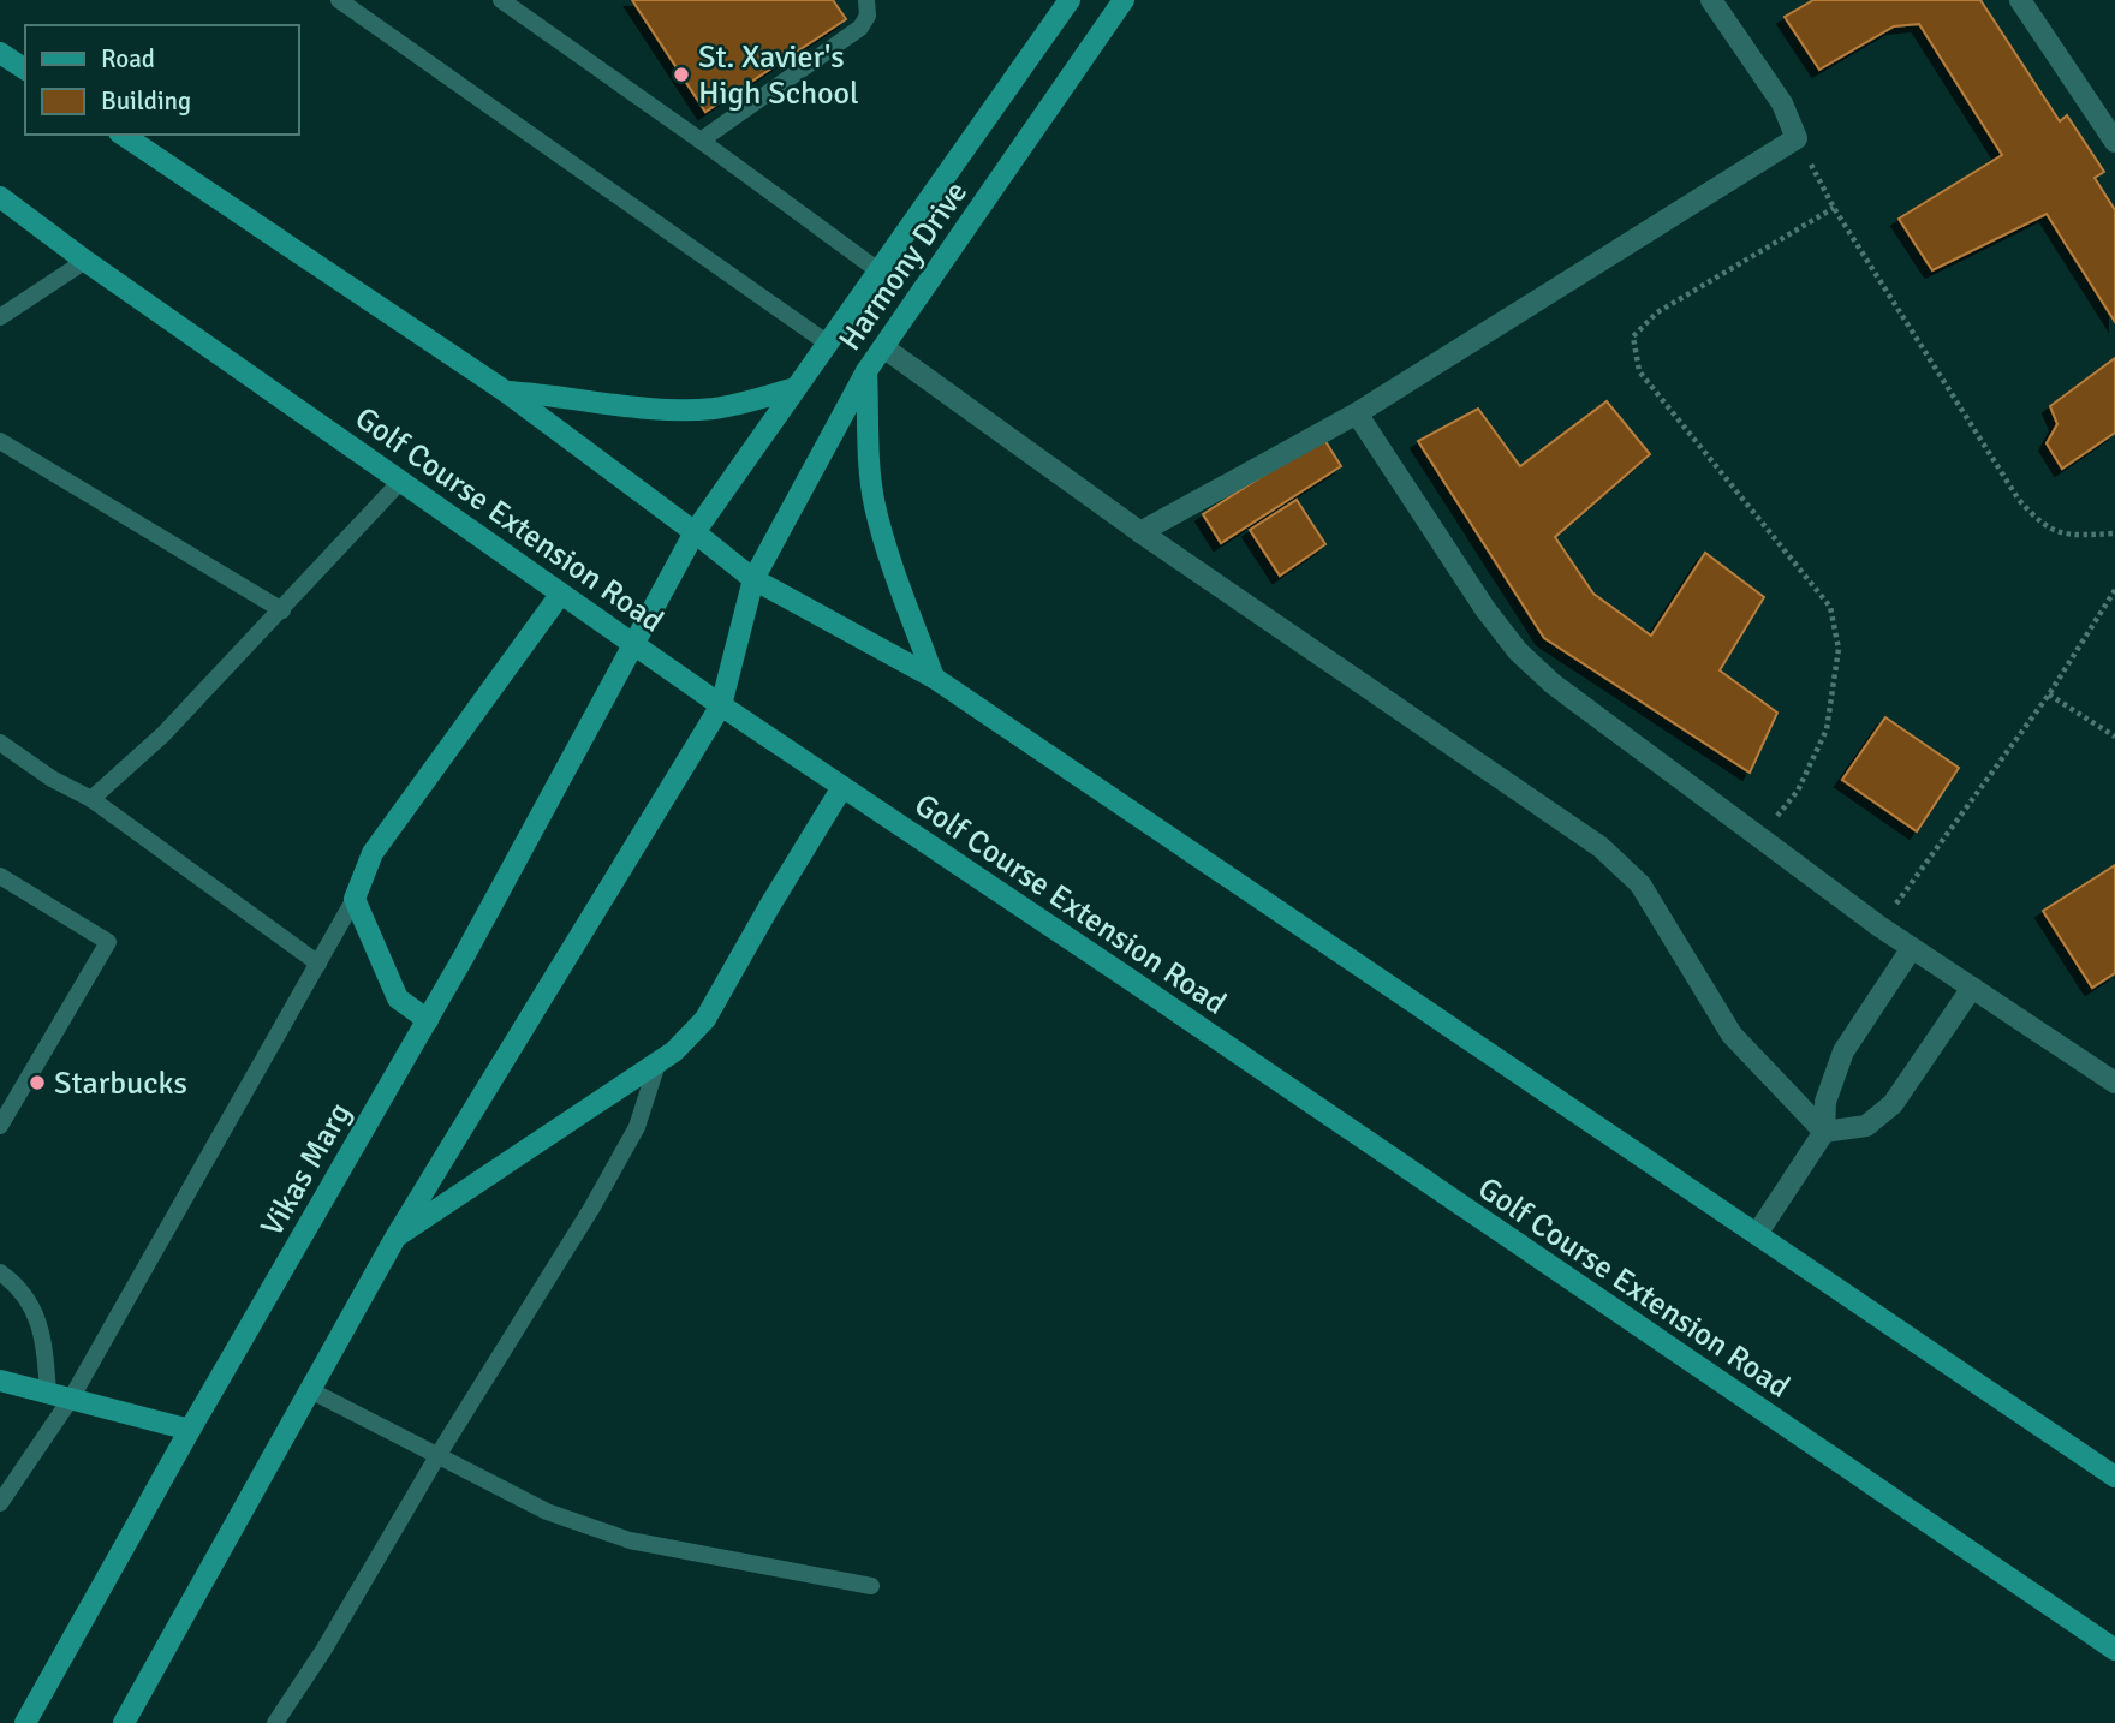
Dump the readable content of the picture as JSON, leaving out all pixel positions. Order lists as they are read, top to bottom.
{
  "streets": {
    "main road": ["Harmony Drive", "Golf Course Extension Road", "Vikas Marg"]
  },
  "crossings": [
    ["Harmony Drive", "Golf Course Extension Road"],
    ["Harmony Drive", "Vikas Marg"],
    ["Golf Course Extension Road", "Vikas Marg"]
  ],
  "places": ["St. Xavier's High School", "Starbucks"],
  "legend": ["Road", "Building"]
}
